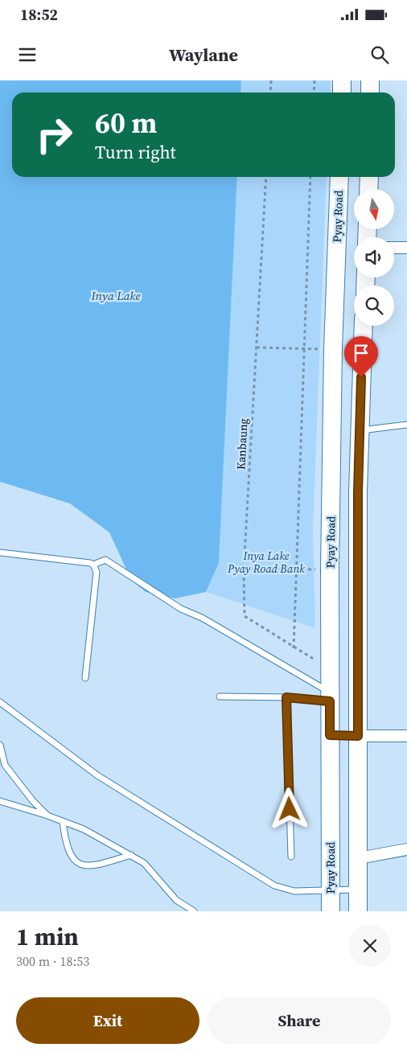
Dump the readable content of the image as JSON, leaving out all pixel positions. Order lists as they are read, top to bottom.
{
  "streets": {
    "highway": ["Pyay Road"],
    "path": ["Kanbaung"]
  },
  "crossings": [
    ["Pyay Road", "Kanbaung"]
  ],
  "water": ["Inya Lake"],
  "parks": ["Inya Lake Pyay Road Bank"],
  "north": "bottom",
  "page": {
    "status": "18:52",
    "header": "Waylane",
    "turn": ["60 m", "Turn right"],
    "heading": ["1 min", "300 m · 18:53"],
    "buttons": ["Exit", "Share"]
  }
}
